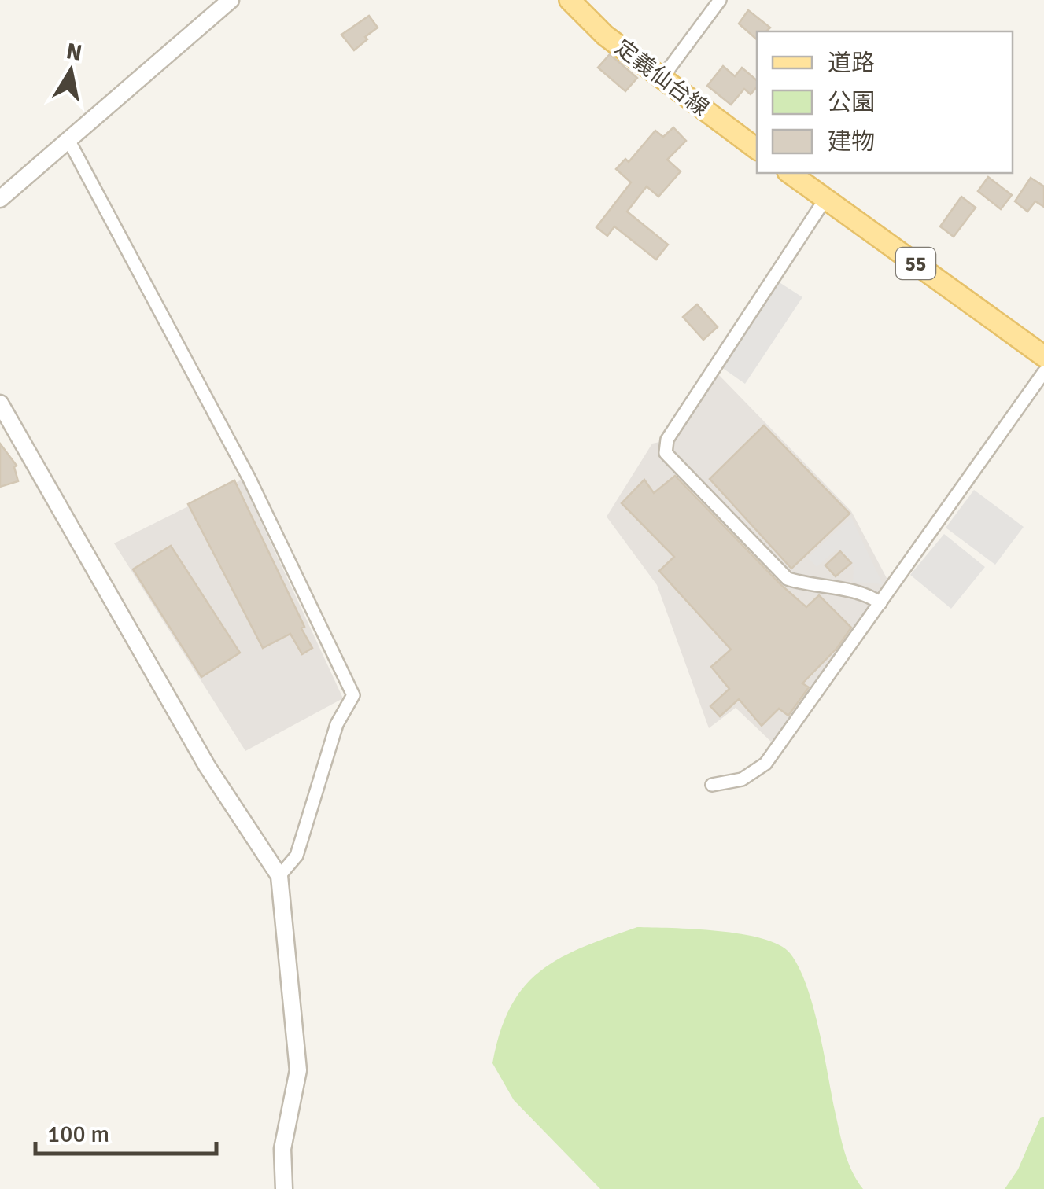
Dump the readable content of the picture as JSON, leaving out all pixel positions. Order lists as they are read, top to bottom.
{
  "streets": {
    "main road": ["定義仙台線", "55"]
  },
  "legend": ["道路", "公園", "建物"],
  "scale_bar": "100 m",
  "north": "top"
}
